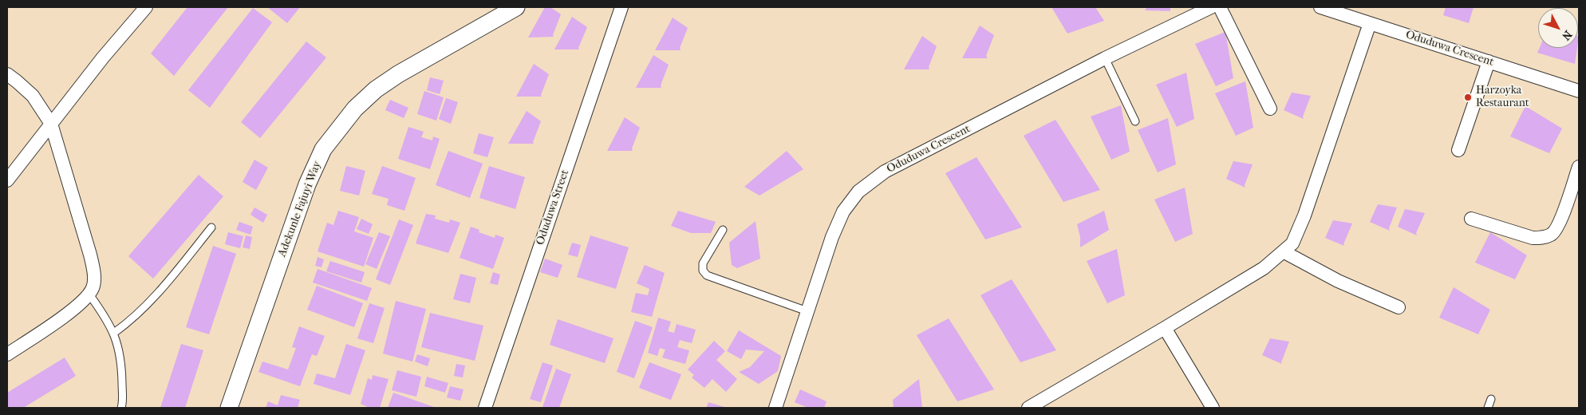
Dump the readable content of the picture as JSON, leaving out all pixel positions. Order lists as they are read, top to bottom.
{
  "streets": {
    "street": ["Oduduwa Crescent", "Oduduwa Street", "Adekunle Fajuyi Way"]
  },
  "places": ["Harzoyka Restaurant"],
  "north": "bottom right"
}
